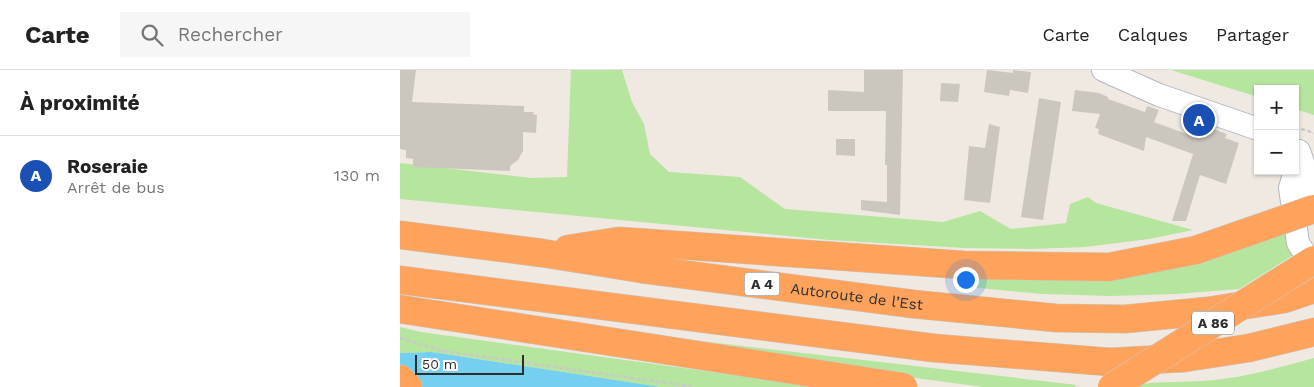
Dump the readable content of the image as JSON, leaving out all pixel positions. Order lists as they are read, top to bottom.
{
  "streets": {
    "highway": ["A 4", "Autoroute de l’Est", "A 86"]
  },
  "scale_bar": "50 m",
  "page": {
    "header": "Carte",
    "search": "Rechercher",
    "nav": ["Carte", "Calques", "Partager"],
    "heading": "À proximité",
    "map_buttons": ["+", "−"],
    "pins": "A",
    "list": [
      {
        "mark": "A",
        "name": "Roseraie",
        "note": "Arrêt de bus",
        "value": "130 m"
      }
    ],
    "scale": "50 m"
  }
}
